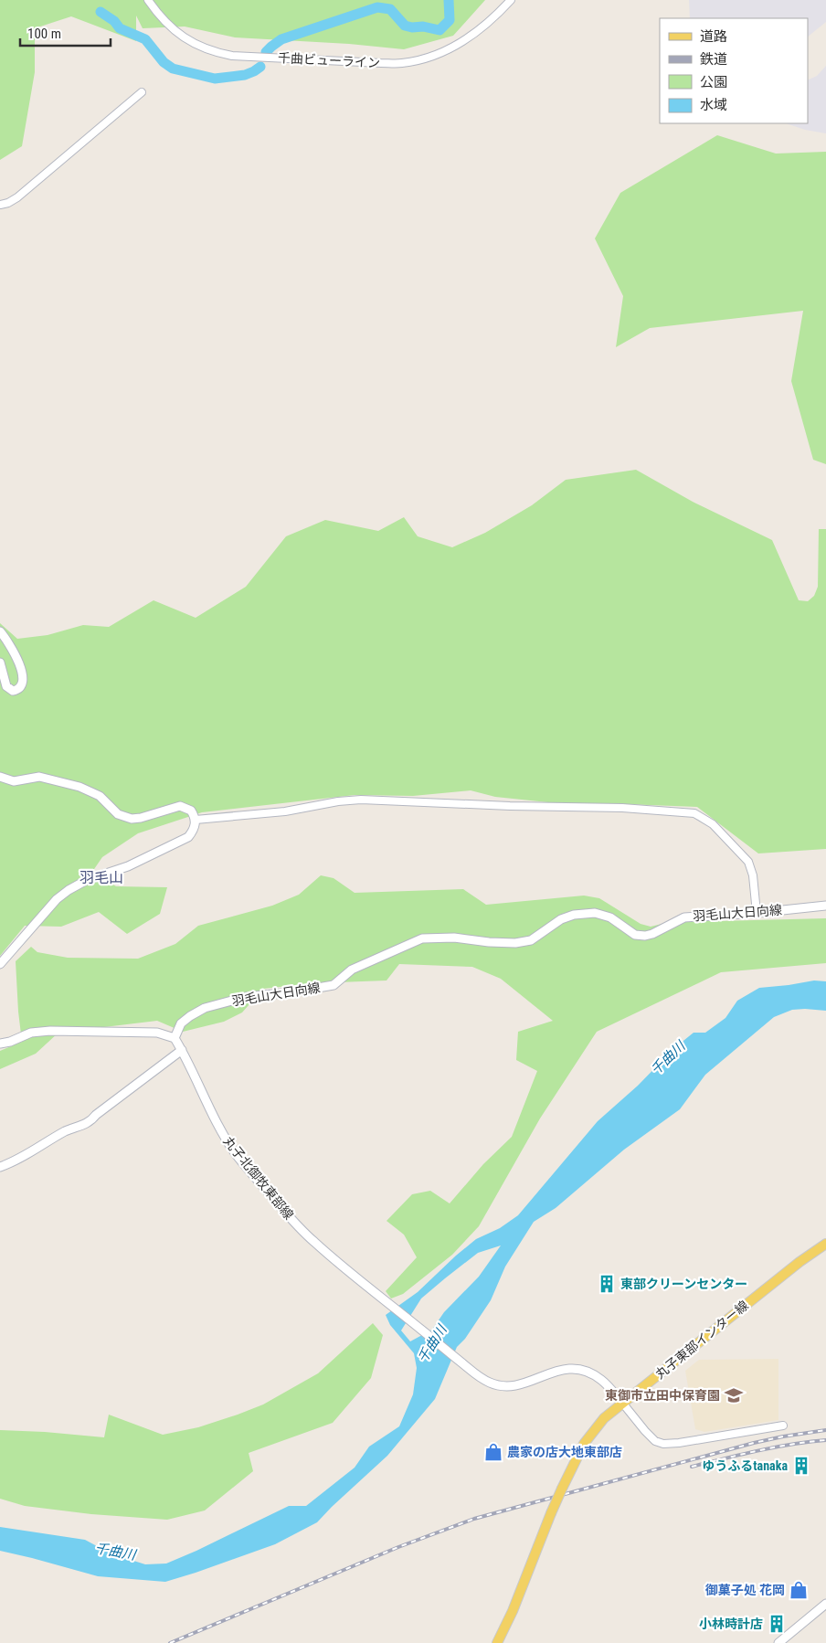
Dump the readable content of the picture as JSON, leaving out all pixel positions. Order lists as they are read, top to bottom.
{
  "streets": {
    "main road": ["羽毛山大日向線", "丸子北御牧東部線", "丸子東部インター線"],
    "street": ["千曲ビューライン"]
  },
  "crossings": [
    ["羽毛山大日向線", "丸子北御牧東部線"],
    ["丸子北御牧東部線", "丸子東部インター線"]
  ],
  "districts": ["羽毛山"],
  "water": ["千曲川"],
  "places": {
    "building": ["東部クリーンセンター", "ゆうふるtanaka", "小林時計店"],
    "school or university": ["東御市立田中保育園"],
    "shop": ["農家の店大地東部店", "御菓子処 花岡"]
  },
  "legend": [
    "道路",
    "鉄道",
    "公園",
    "水域"
  ],
  "scale_bar": "100 m"
}
